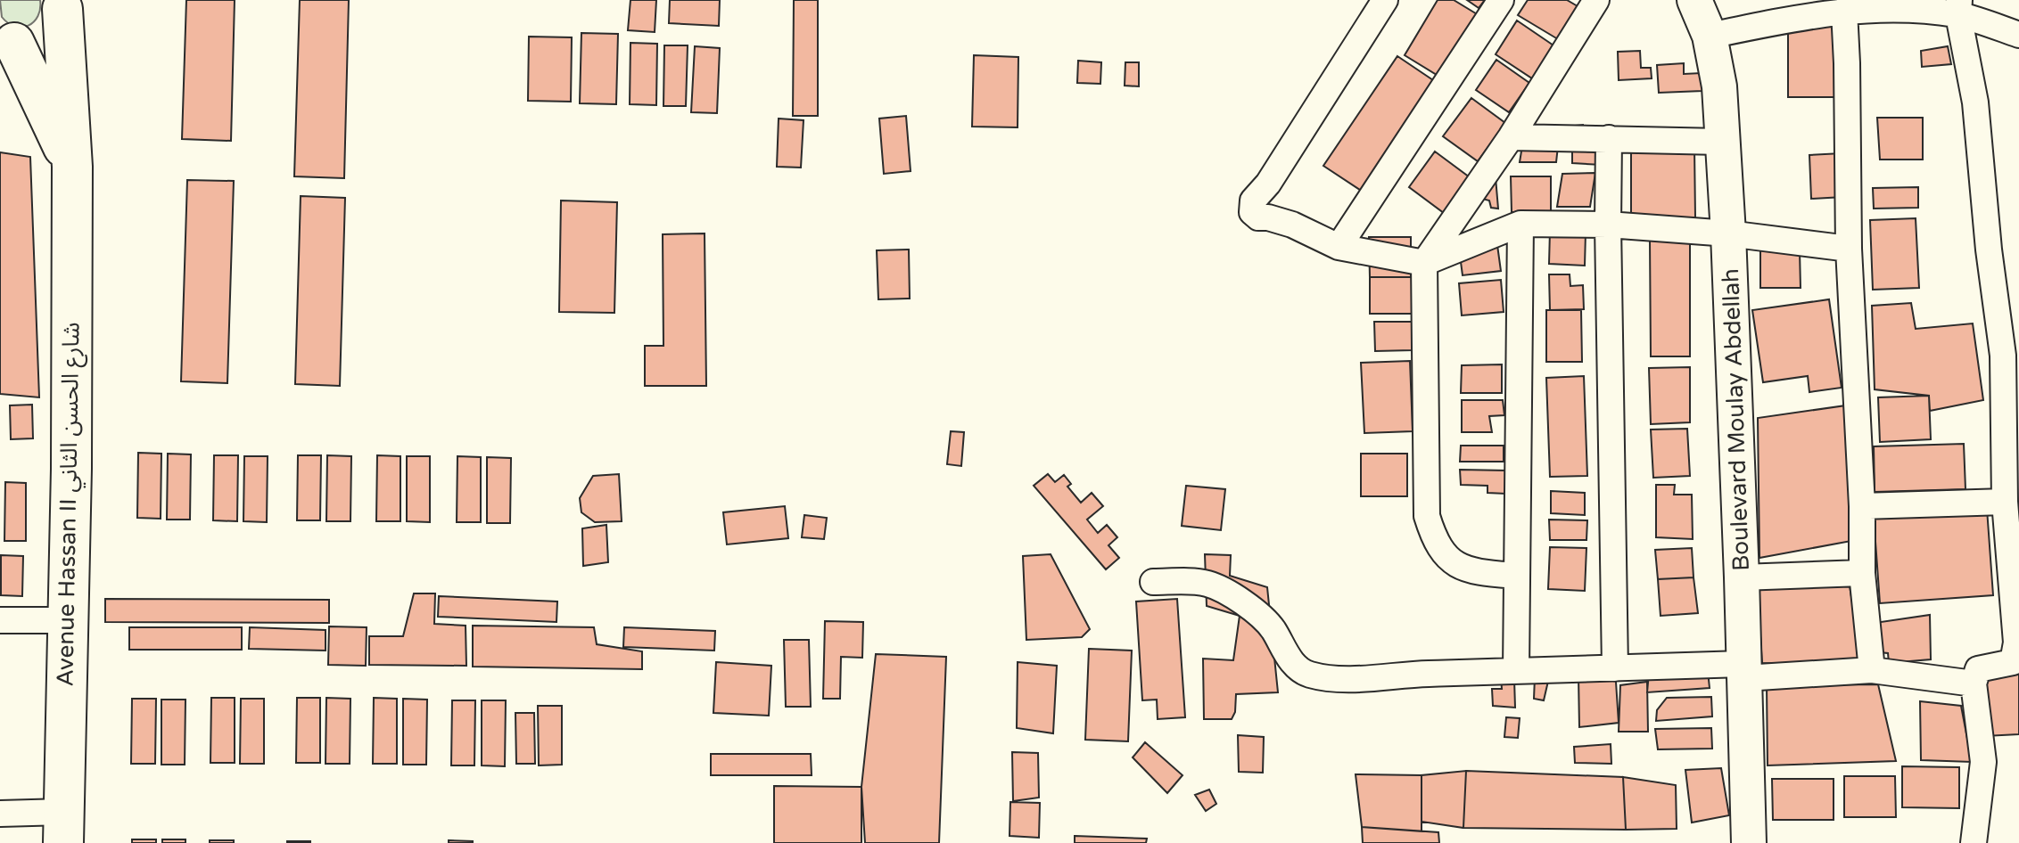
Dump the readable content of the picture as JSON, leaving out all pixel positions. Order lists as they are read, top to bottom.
{
  "streets": {
    "main road": ["Boulevard Moulay Abdellah", "Avenue Hassan II شارع الحسن الثاني"]
  }
}
